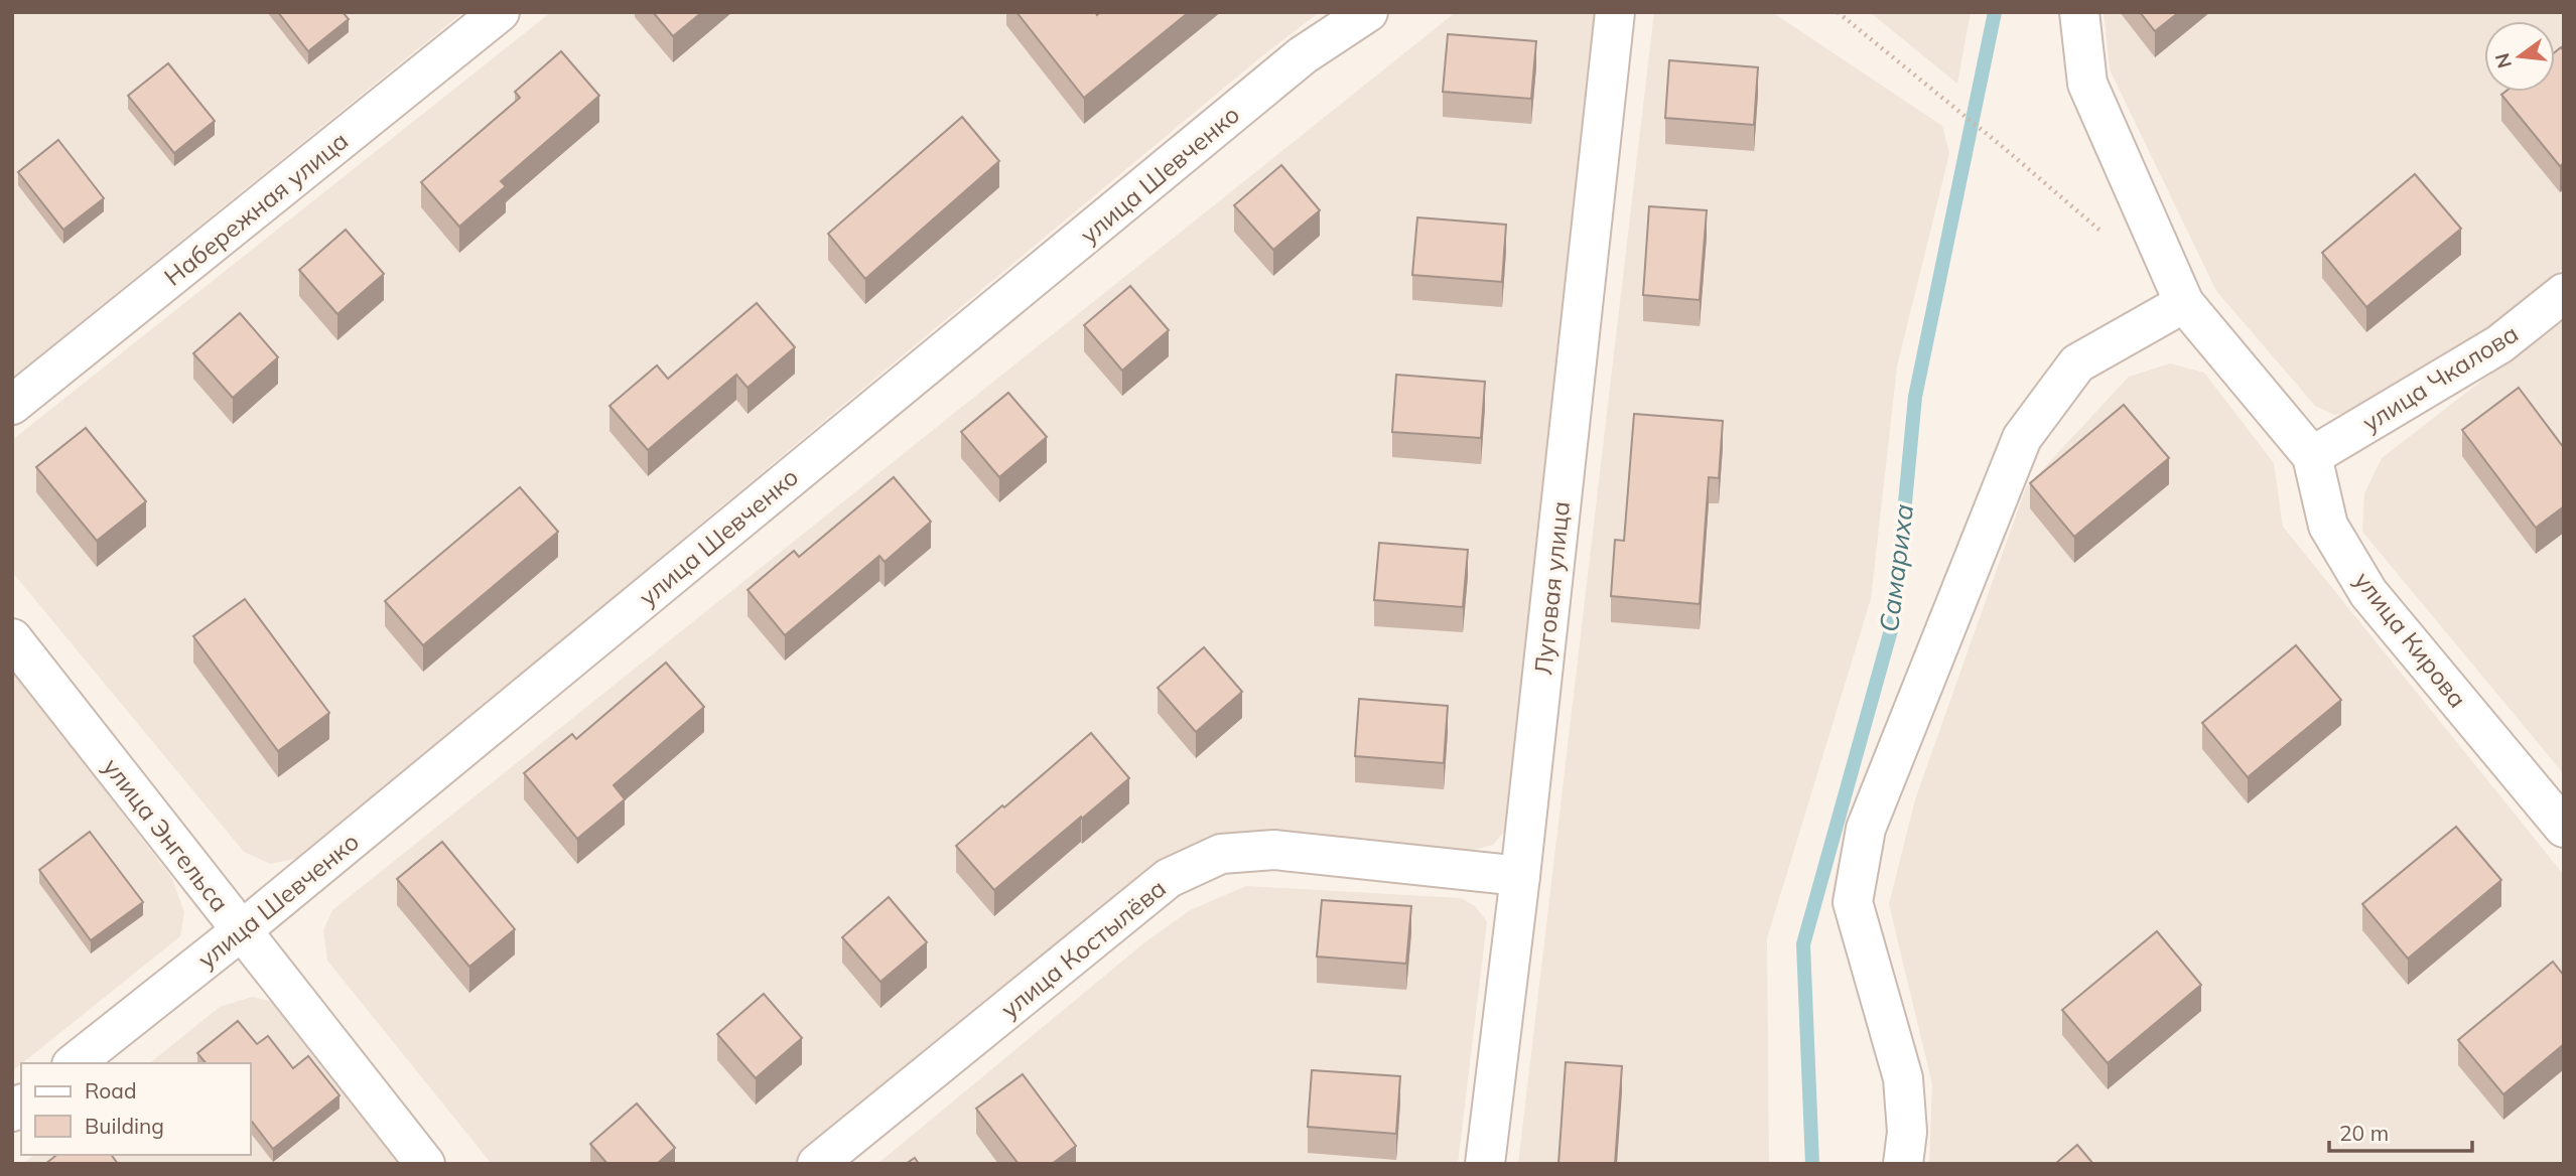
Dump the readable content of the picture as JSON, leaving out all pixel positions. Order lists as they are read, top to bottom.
{
  "streets": {
    "street": [
      "улица Шевченко",
      "Набережная улица",
      "улица Чкалова",
      "Луговая улица",
      "улица Кирова",
      "улица Энгельса",
      "улица Костылёва"
    ]
  },
  "crossings": [
    ["улица Шевченко", "улица Энгельса"],
    ["улица Чкалова", "улица Кирова"],
    ["Луговая улица", "улица Костылёва"]
  ],
  "water": ["Самариха"],
  "legend": ["Road", "Building"],
  "scale_bar": "20 m",
  "north": "left"
}
